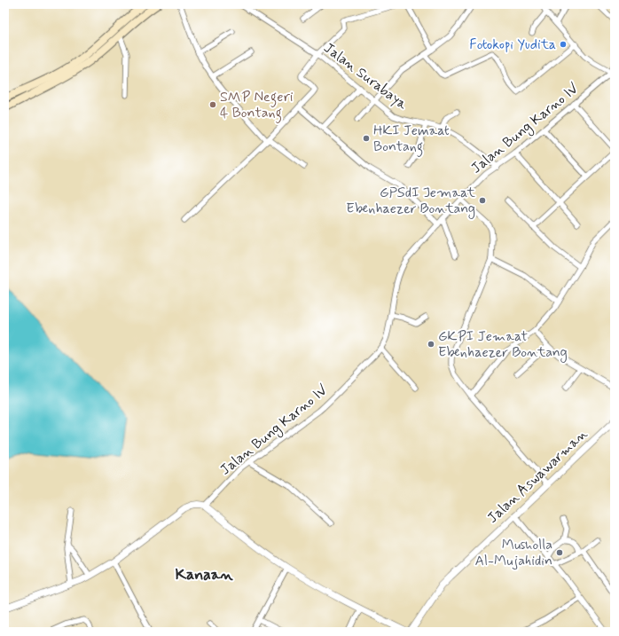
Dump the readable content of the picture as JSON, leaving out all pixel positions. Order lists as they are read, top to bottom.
{
  "streets": {
    "street": ["Jalan Surabaya", "Jalan Bung Karno IV", "Jalan Aswawarman"]
  },
  "crossings": [
    ["Jalan Surabaya", "Jalan Bung Karno IV"]
  ],
  "districts": ["Kanaan"],
  "places": [
    "Fotokopi Yudita",
    "SMP Negeri 4 Bontang",
    "HKI Jemaat Bontang",
    "GPSdI Jemaat Ebenhaezer Bontang",
    "GKPI Jemaat Ebenhaezer Bontang",
    "Musholla Al-Mujahidin"
  ]
}
